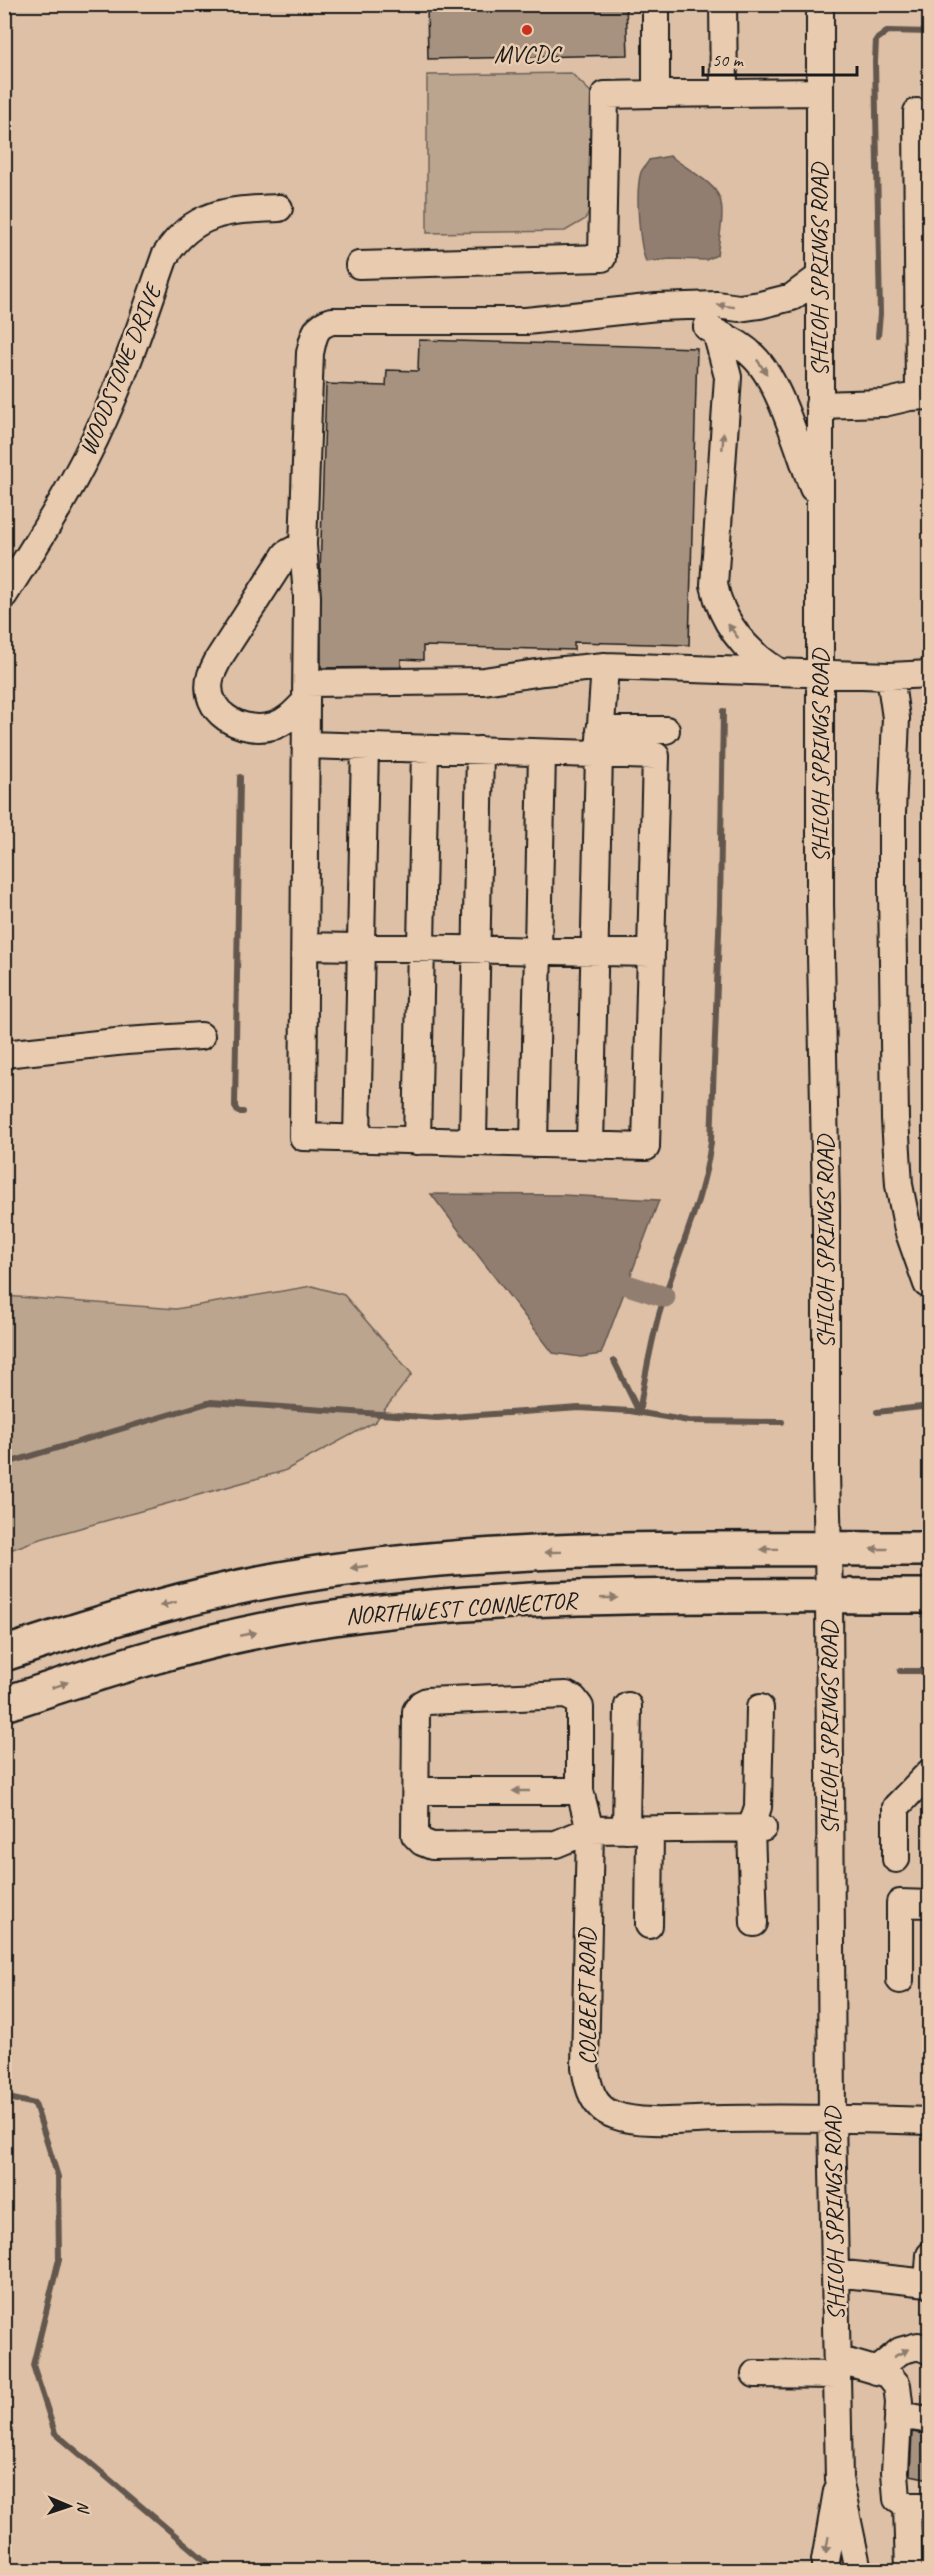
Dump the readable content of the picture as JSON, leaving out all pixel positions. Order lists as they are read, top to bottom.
{
  "streets": {
    "highway": ["NORTHWEST CONNECTOR"],
    "street": ["SHILOH SPRINGS ROAD", "WOODSTONE DRIVE", "COLBERT ROAD"]
  },
  "crossings": [
    ["SHILOH SPRINGS ROAD", "NORTHWEST CONNECTOR"],
    ["SHILOH SPRINGS ROAD", "COLBERT ROAD"]
  ],
  "places": ["MVCDC"],
  "scale_bar": "50 m",
  "north": "right"
}
